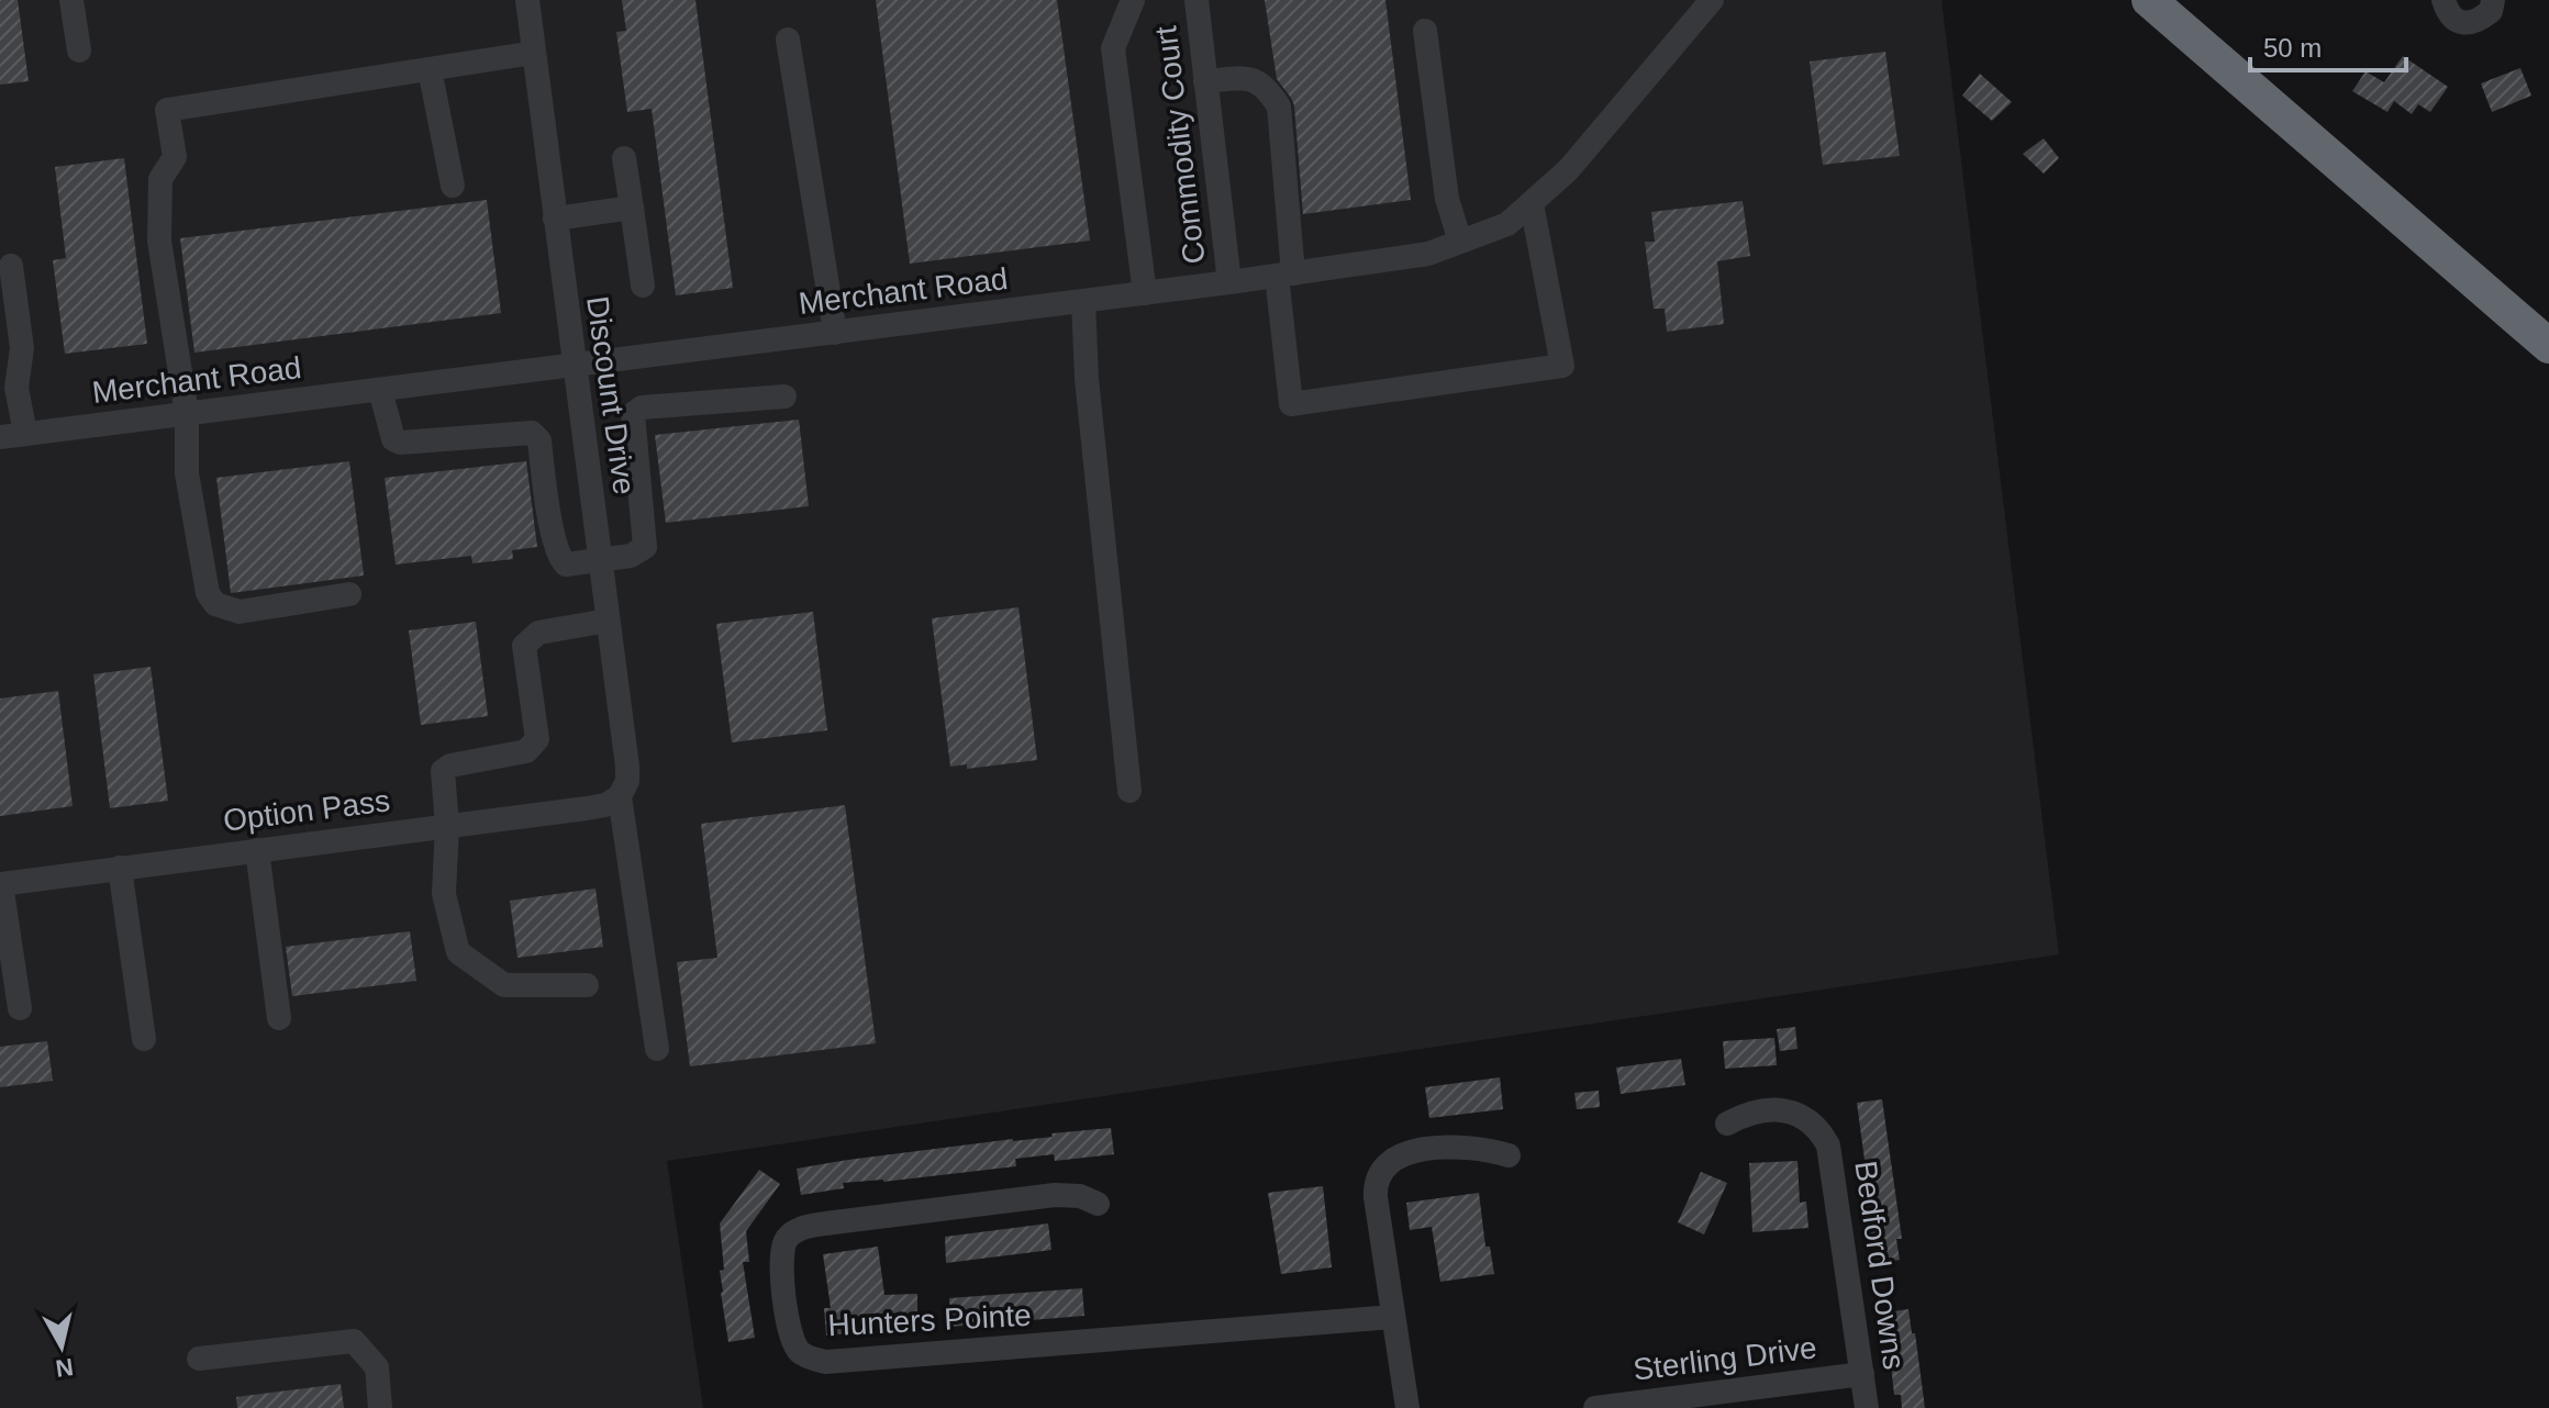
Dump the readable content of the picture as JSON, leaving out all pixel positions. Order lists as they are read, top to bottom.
{
  "streets": {
    "street": [
      "Commodity Court",
      "Merchant Road",
      "Discount Drive",
      "Option Pass",
      "Bedford Downs",
      "Hunters Pointe",
      "Sterling Drive"
    ]
  },
  "crossings": [
    ["Commodity Court", "Merchant Road"],
    ["Merchant Road", "Discount Drive"],
    ["Discount Drive", "Option Pass"],
    ["Bedford Downs", "Sterling Drive"]
  ],
  "scale_bar": "50 m",
  "north": "bottom"
}
